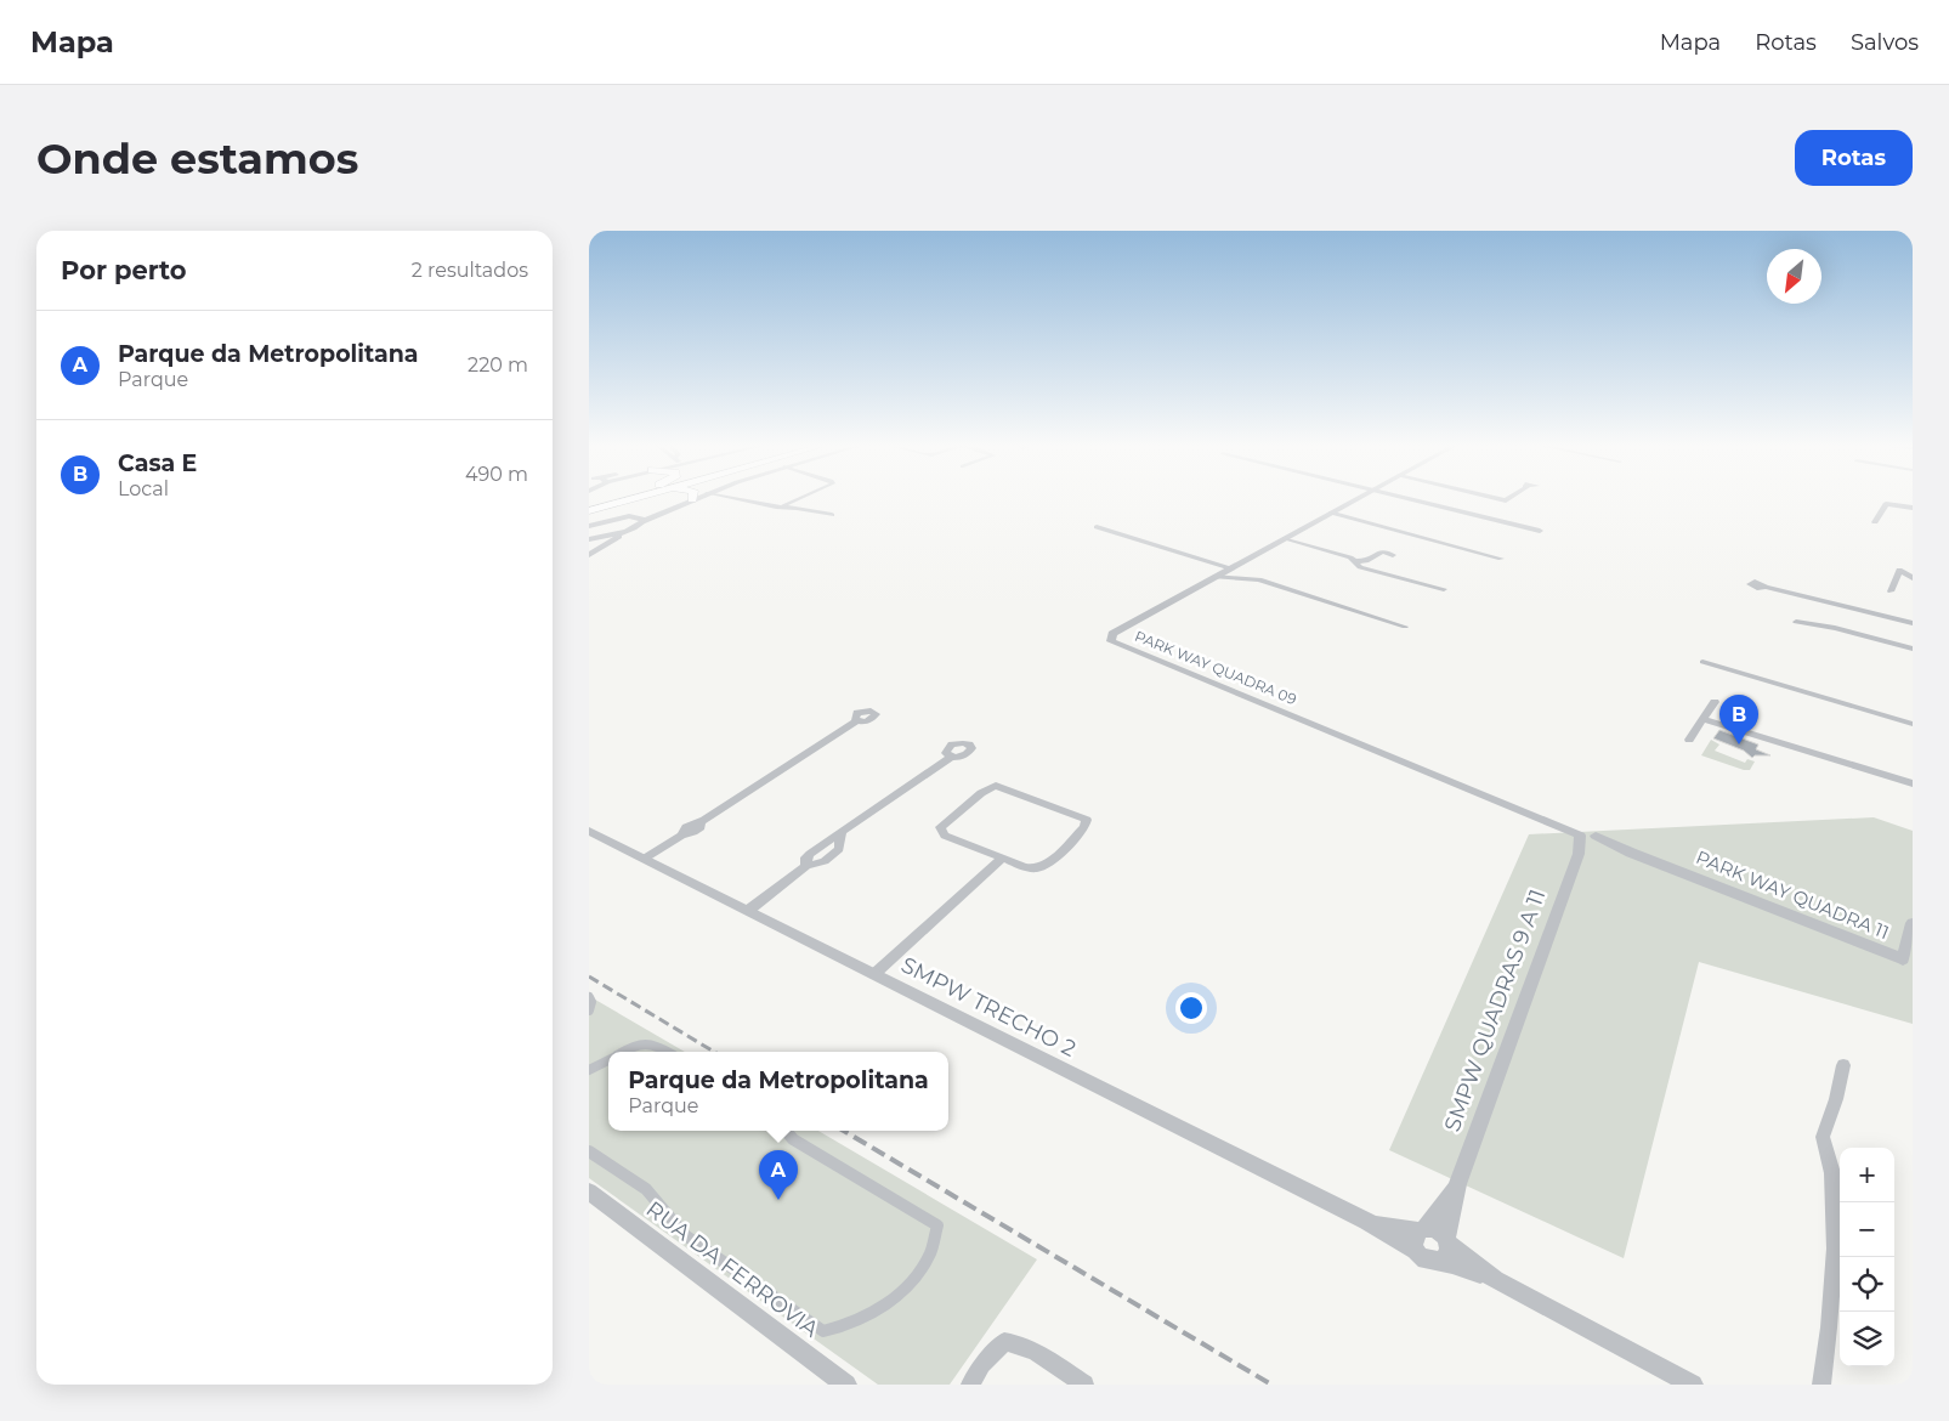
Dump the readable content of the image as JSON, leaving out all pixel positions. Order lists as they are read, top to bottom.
{
  "streets": {
    "street": [
      "PARK WAY QUADRA 09",
      "PARK WAY QUADRA 11",
      "SMPW TRECHO 2",
      "SMPW QUADRAS 9 A 11",
      "RUA DA FERROVIA"
    ]
  },
  "crossings": [
    ["PARK WAY QUADRA 09", "PARK WAY QUADRA 11"],
    ["PARK WAY QUADRA 09", "SMPW QUADRAS 9 A 11"],
    ["PARK WAY QUADRA 11", "SMPW QUADRAS 9 A 11"],
    ["SMPW TRECHO 2", "SMPW QUADRAS 9 A 11"]
  ],
  "north": "bottom left",
  "page": {
    "header": "Mapa",
    "nav": ["Mapa", "Rotas", "Salvos"],
    "buttons": "Rotas",
    "title": "Onde estamos",
    "heading": ["Por perto", "2 resultados"],
    "list": [
      {
        "mark": "A",
        "name": "Parque da Metropolitana",
        "note": "Parque",
        "value": "220 m"
      },
      {
        "mark": "B",
        "name": "Casa E",
        "note": "Local",
        "value": "490 m"
      }
    ],
    "pins": ["B", "A"],
    "popup": ["Parque da Metropolitana", "Parque"],
    "map_buttons": ["+", "−"]
  }
}
